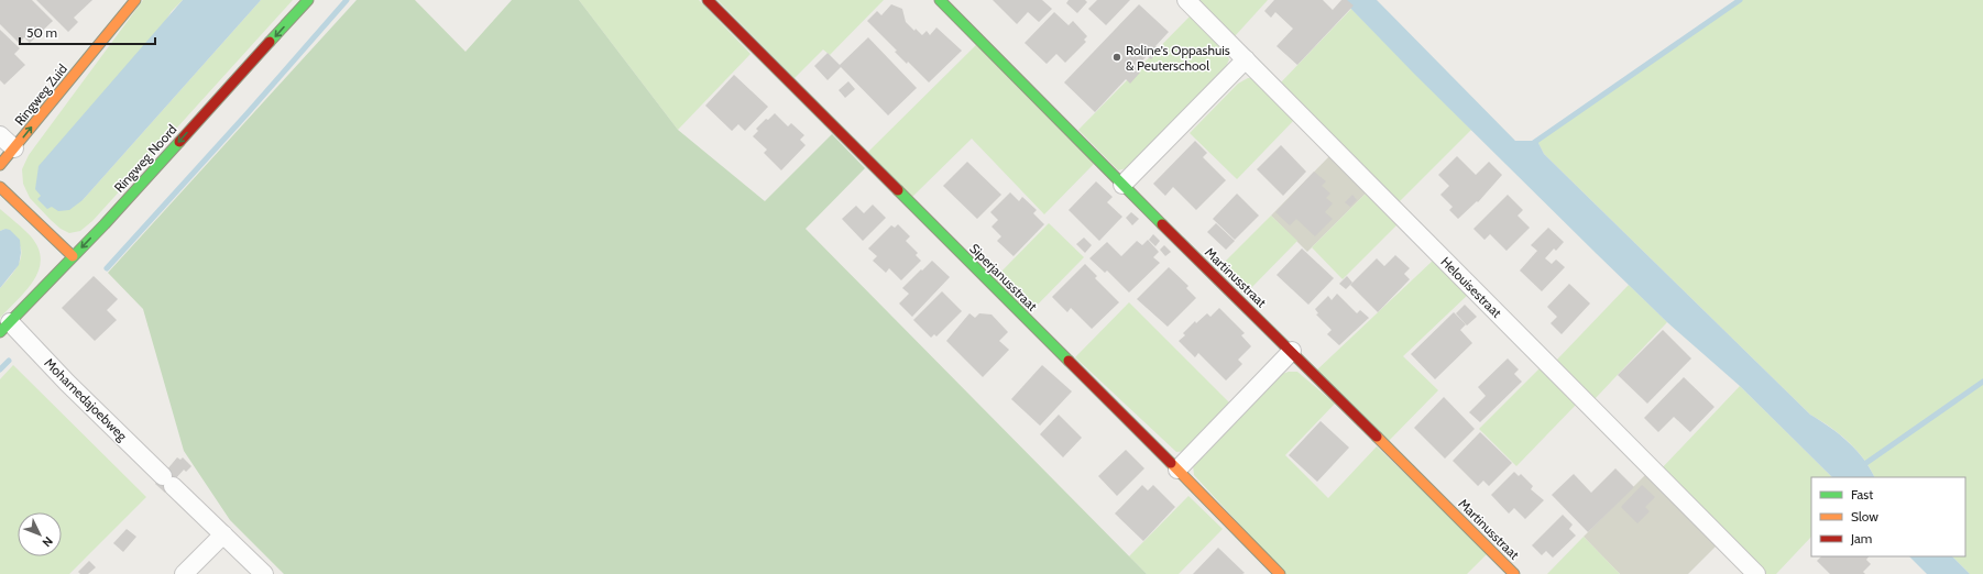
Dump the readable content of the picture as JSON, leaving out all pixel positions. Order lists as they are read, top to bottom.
{
  "streets": {
    "street": [
      "Ringweg Zuid",
      "Ringweg Noord",
      "Siperjanusstraat",
      "Martinusstraat",
      "Helouisestraat",
      "Mohamedajoebweg"
    ]
  },
  "crossings": [
    ["Ringweg Noord", "Mohamedajoebweg"]
  ],
  "one_way": ["Ringweg Zuid", "Ringweg Noord"],
  "places": ["Roline's Oppashuis & Peuterschool"],
  "legend": ["Fast", "Slow", "Jam"],
  "scale_bar": "50 m",
  "north": "bottom right"
}
